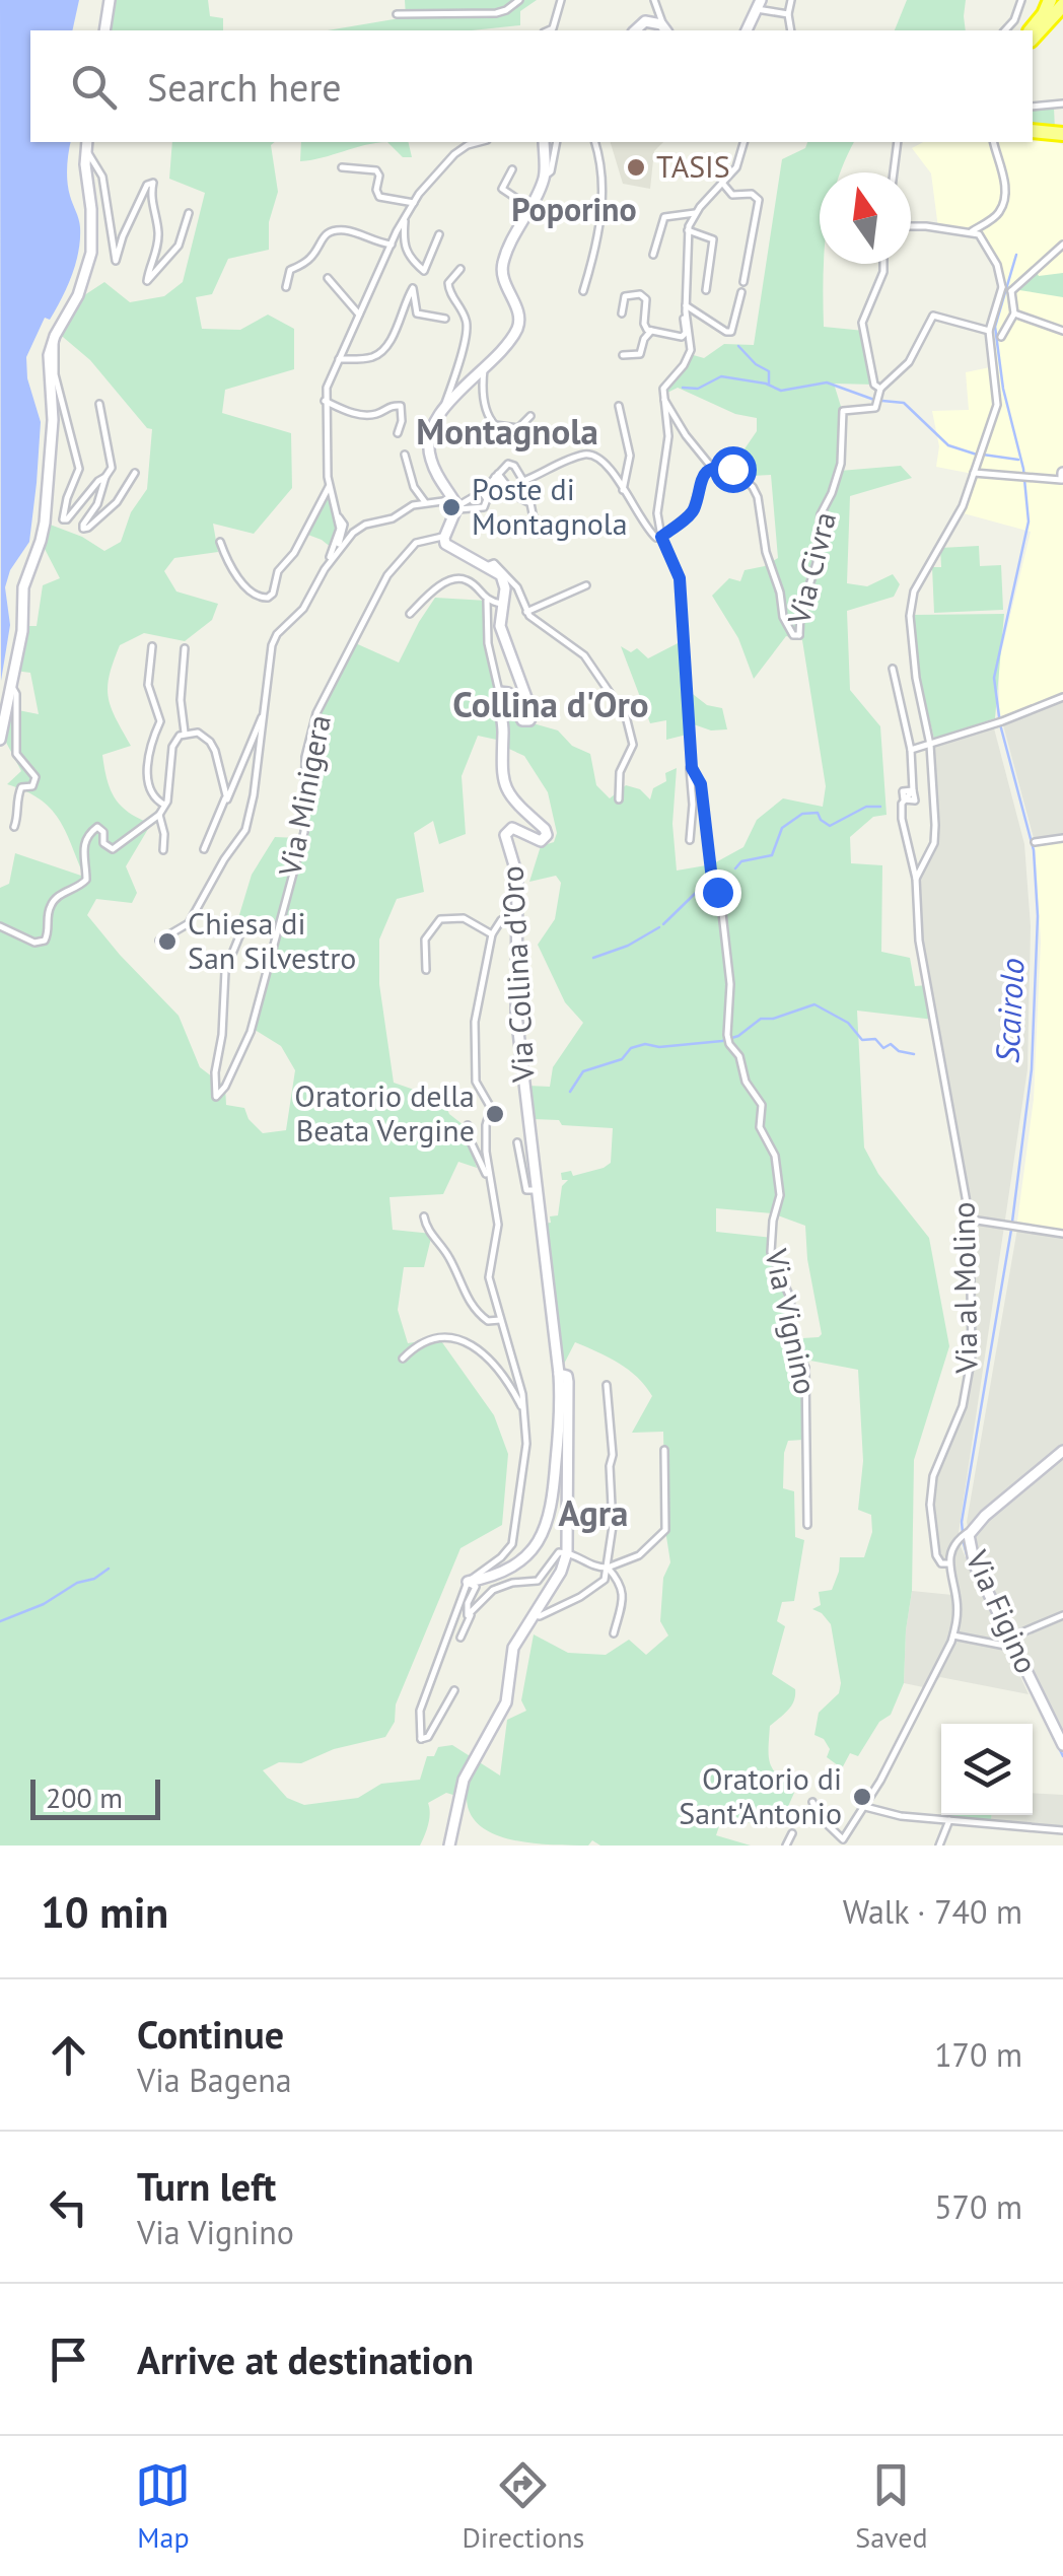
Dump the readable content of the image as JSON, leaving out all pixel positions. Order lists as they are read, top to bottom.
{
  "streets": {
    "street": [
      "Via Civra",
      "Via Minigera",
      "Via Collina d'Oro",
      "Via al Molino",
      "Via Vignino",
      "Via Figino"
    ]
  },
  "districts": [
    "Poporino",
    "Montagnola",
    "Collina d'Oro",
    "Agra"
  ],
  "water": ["Scairolo"],
  "places": [
    "TASIS",
    "Poste di Montagnola",
    "Chiesa di San Silvestro",
    "Oratorio della Beata Vergine",
    "Oratorio di Sant'Antonio"
  ],
  "scale_bar": "200 m",
  "north": "top",
  "page": {
    "search": "Search here",
    "scale": "200 m",
    "heading": ["10 min", "Walk · 740 m"],
    "list": [
      ["Continue", "Via Bagena", "170 m"],
      ["Turn left", "Via Vignino", "570 m"],
      "Arrive at destination"
    ],
    "nav": ["Map", "Directions", "Saved"]
  }
}
